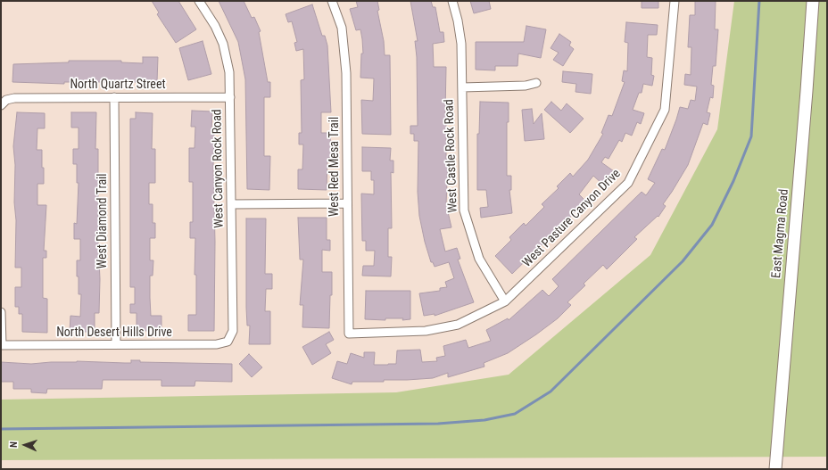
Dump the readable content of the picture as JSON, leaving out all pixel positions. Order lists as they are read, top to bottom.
{
  "streets": {
    "street": [
      "North Quartz Street",
      "West Castle Rock Road",
      "West Red Mesa Trail",
      "West Canyon Rock Road",
      "West Pasture Canyon Drive",
      "West Diamond Trail",
      "East Magma Road",
      "North Desert Hills Drive"
    ]
  },
  "crossings": [
    ["North Quartz Street", "West Canyon Rock Road"],
    ["North Quartz Street", "West Diamond Trail"],
    ["West Castle Rock Road", "West Pasture Canyon Drive"],
    ["West Red Mesa Trail", "West Pasture Canyon Drive"],
    ["West Canyon Rock Road", "North Desert Hills Drive"],
    ["West Diamond Trail", "North Desert Hills Drive"]
  ],
  "north": "left"
}
